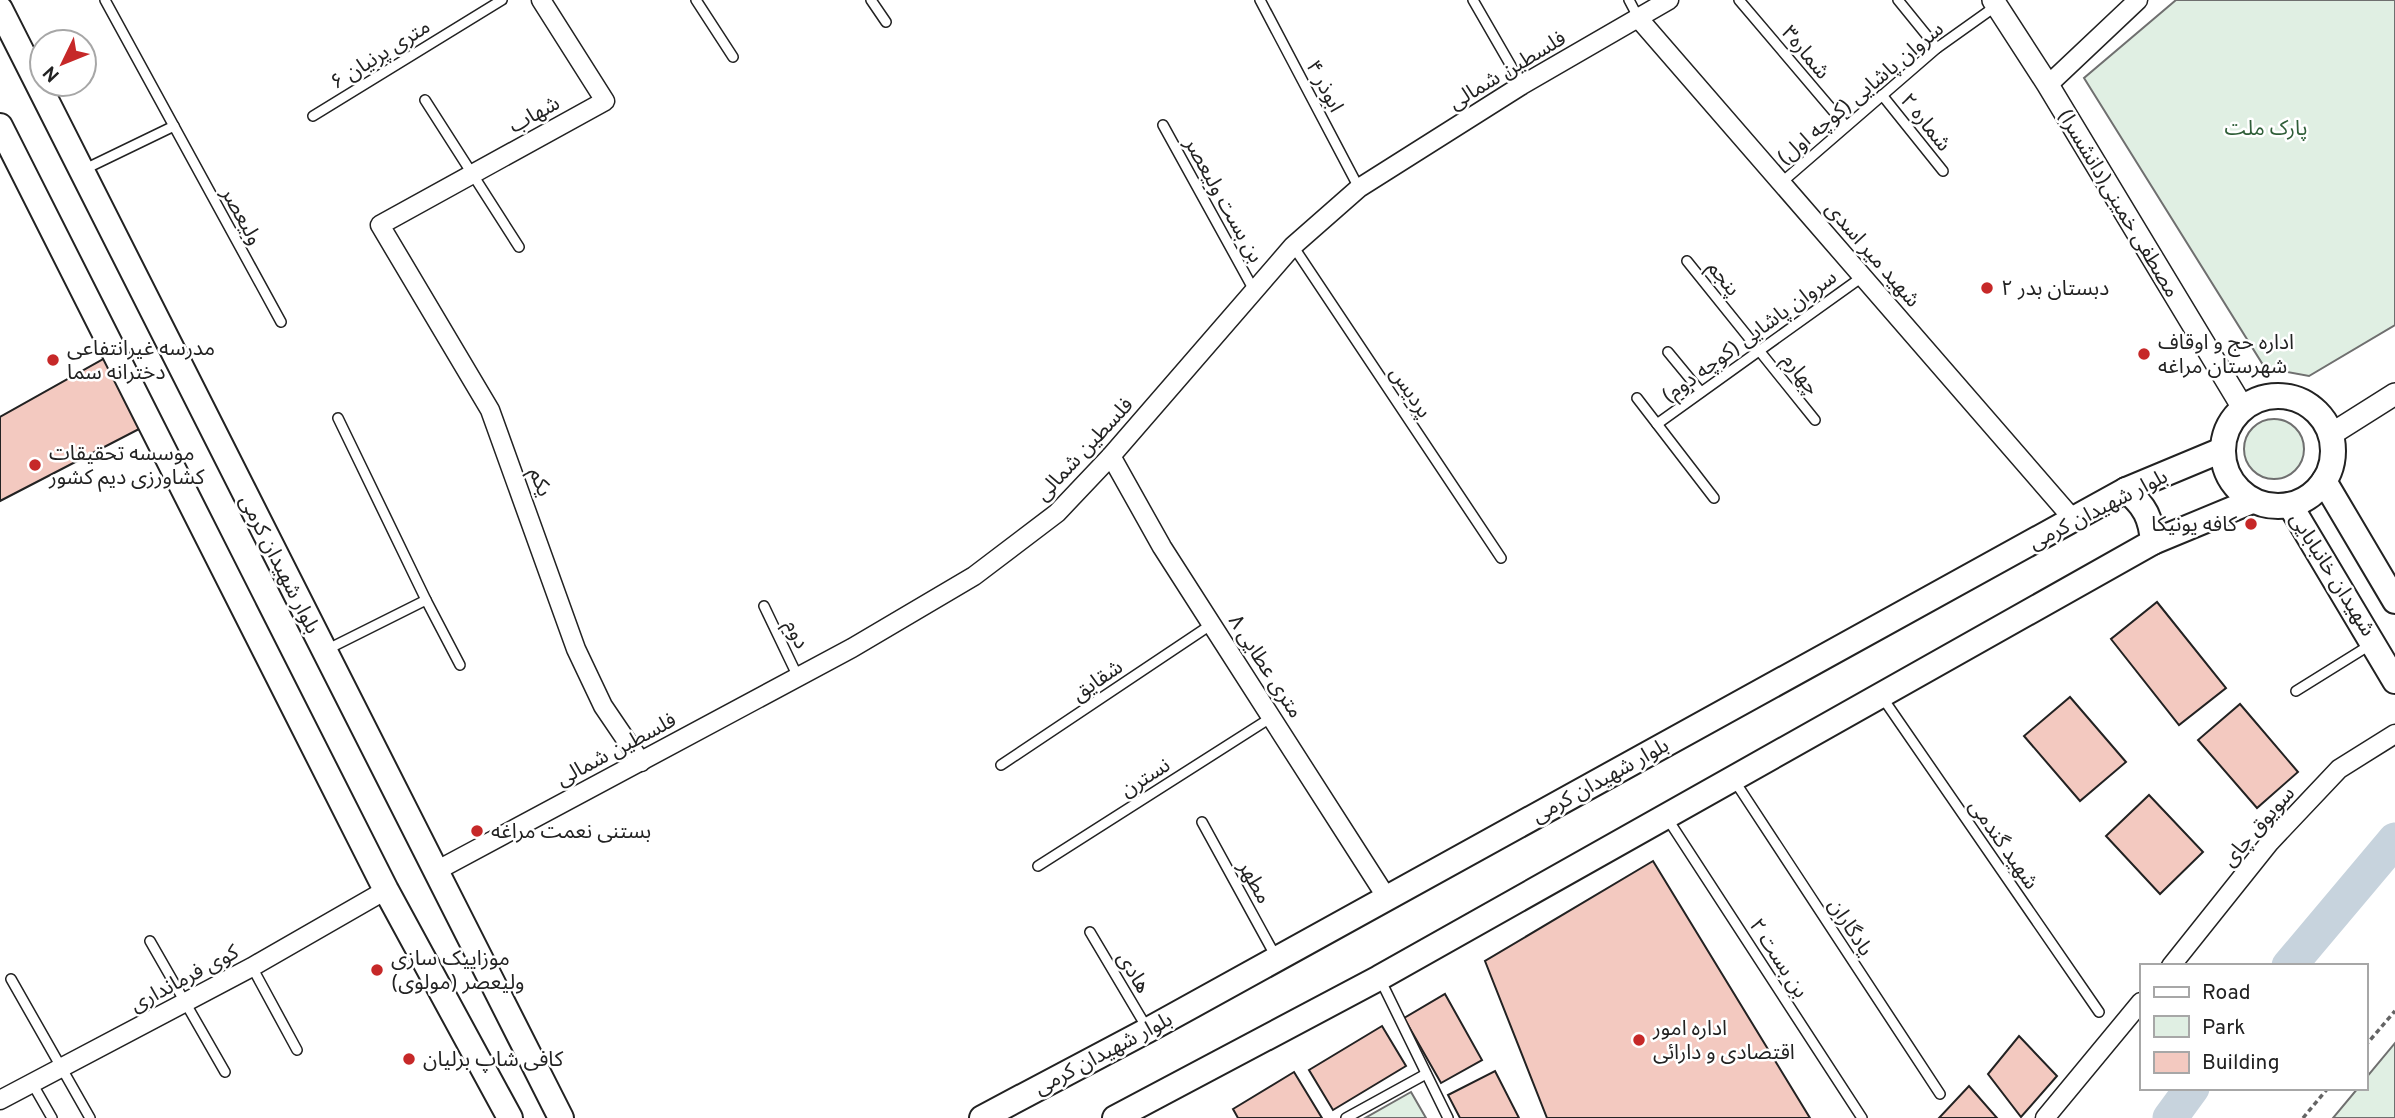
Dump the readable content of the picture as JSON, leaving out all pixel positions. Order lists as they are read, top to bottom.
{
  "streets": {
    "main road": ["بلوار شهیدان کرمی", "شهیدان خانبابایی"],
    "street": [
      "فلسطین شمالی",
      "شهاب",
      "(دانشسرا)مصطفی خمینی",
      "شهید میر اسدی",
      "یکم",
      "۸ متری عطایی",
      "سویوق چای",
      "کوی فرمانداری"
    ],
    "lane": [
      "شماره۳",
      "۶ متری پرنیان",
      "ابوذر ۴",
      "سروان پاشایی (کوچه اول)",
      "شماره ۲",
      "بن بست ولیعصر",
      "ولیعصر",
      "پنجم",
      "سروان پاشایی (کوچه دوم)",
      "چهارم",
      "پردیس",
      "دوم",
      "شقایق",
      "نسترن",
      "شهید گندمی",
      "مطهر",
      "یادگاران",
      "بن بست ۲",
      "هادی"
    ]
  },
  "crossings": [
    ["شماره۳", "سروان پاشایی (کوچه اول)"],
    ["فلسطین شمالی", "ابوذر ۴"],
    ["فلسطین شمالی", "بن بست ولیعصر"],
    ["فلسطین شمالی", "شهید میر اسدی"],
    ["فلسطین شمالی", "پردیس"],
    ["فلسطین شمالی", "یکم"],
    ["فلسطین شمالی", "بلوار شهیدان کرمی"],
    ["فلسطین شمالی", "دوم"],
    ["فلسطین شمالی", "۸ متری عطایی"],
    ["سروان پاشایی (کوچه اول)", "شماره ۲"],
    ["سروان پاشایی (کوچه اول)", "(دانشسرا)مصطفی خمینی"],
    ["سروان پاشایی (کوچه اول)", "شهید میر اسدی"],
    ["شهاب", "یکم"],
    ["(دانشسرا)مصطفی خمینی", "بلوار شهیدان کرمی"],
    ["(دانشسرا)مصطفی خمینی", "شهیدان خانبابایی"],
    ["شهید میر اسدی", "سروان پاشایی (کوچه دوم)"],
    ["شهید میر اسدی", "بلوار شهیدان کرمی"],
    ["پنجم", "سروان پاشایی (کوچه دوم)"],
    ["پنجم", "چهارم"],
    ["سروان پاشایی (کوچه دوم)", "چهارم"],
    ["بلوار شهیدان کرمی", "شهیدان خانبابایی"],
    ["بلوار شهیدان کرمی", "۸ متری عطایی"],
    ["بلوار شهیدان کرمی", "مطهر"],
    ["بلوار شهیدان کرمی", "هادی"],
    ["۸ متری عطایی", "شقایق"],
    ["۸ متری عطایی", "نسترن"]
  ],
  "parks": ["پارک ملت"],
  "places": [
    "دبستان بدر ۲",
    "اداره حج و اوقاف شهرستان مراغه",
    "مدرسه غیرانتفاعی دخترانه سما",
    "موسسه تحقیقات کشاورزی دیم کشور",
    "کافه یونیکا",
    "بستنی نعمت مراغه",
    "موزاییک سازی ولیعصر (مولوی)",
    "اداره امور اقتصادی و دارائی",
    "کافی شاپ برلیان"
  ],
  "legend": ["Road", "Park", "Building"],
  "north": "bottom left"
}
